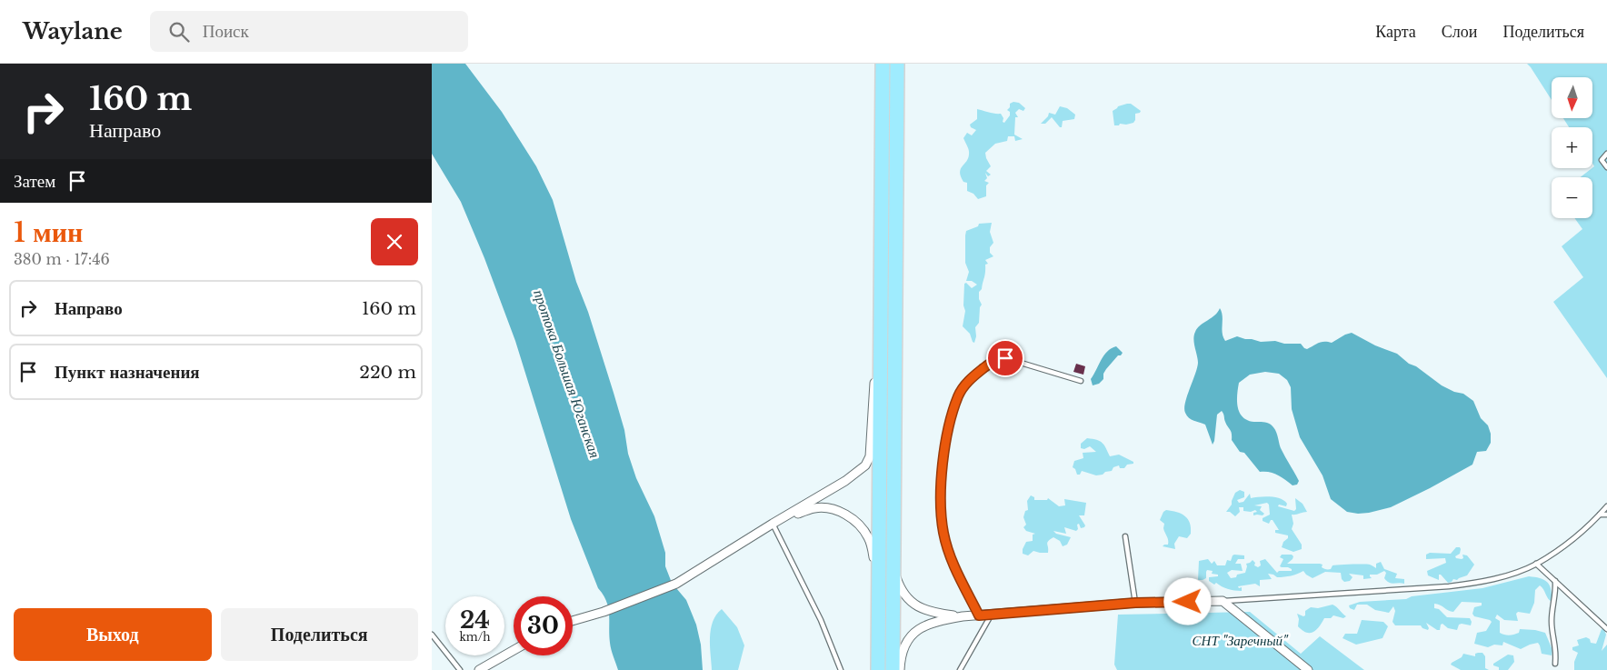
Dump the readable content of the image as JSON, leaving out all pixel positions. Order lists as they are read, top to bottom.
{
  "water": ["протока Большая Юганская"],
  "parks": ["СНТ \"Заречный\""],
  "north": "bottom",
  "page": {
    "header": "Waylane",
    "search": "Поиск",
    "nav": ["Карта", "Слои", "Поделиться"],
    "turn": ["160 m", "Направо"],
    "map_buttons": ["+", "−"],
    "then": "Затем",
    "heading": ["1 мин", "380 m · 17:46"],
    "list": [
      {
        "name": "Направо",
        "value": "160 m"
      },
      {
        "name": "Пункт назначения",
        "value": "220 m"
      }
    ],
    "speed": "24 km/h",
    "limit": "30",
    "buttons": ["Выход", "Поделиться"]
  }
}
